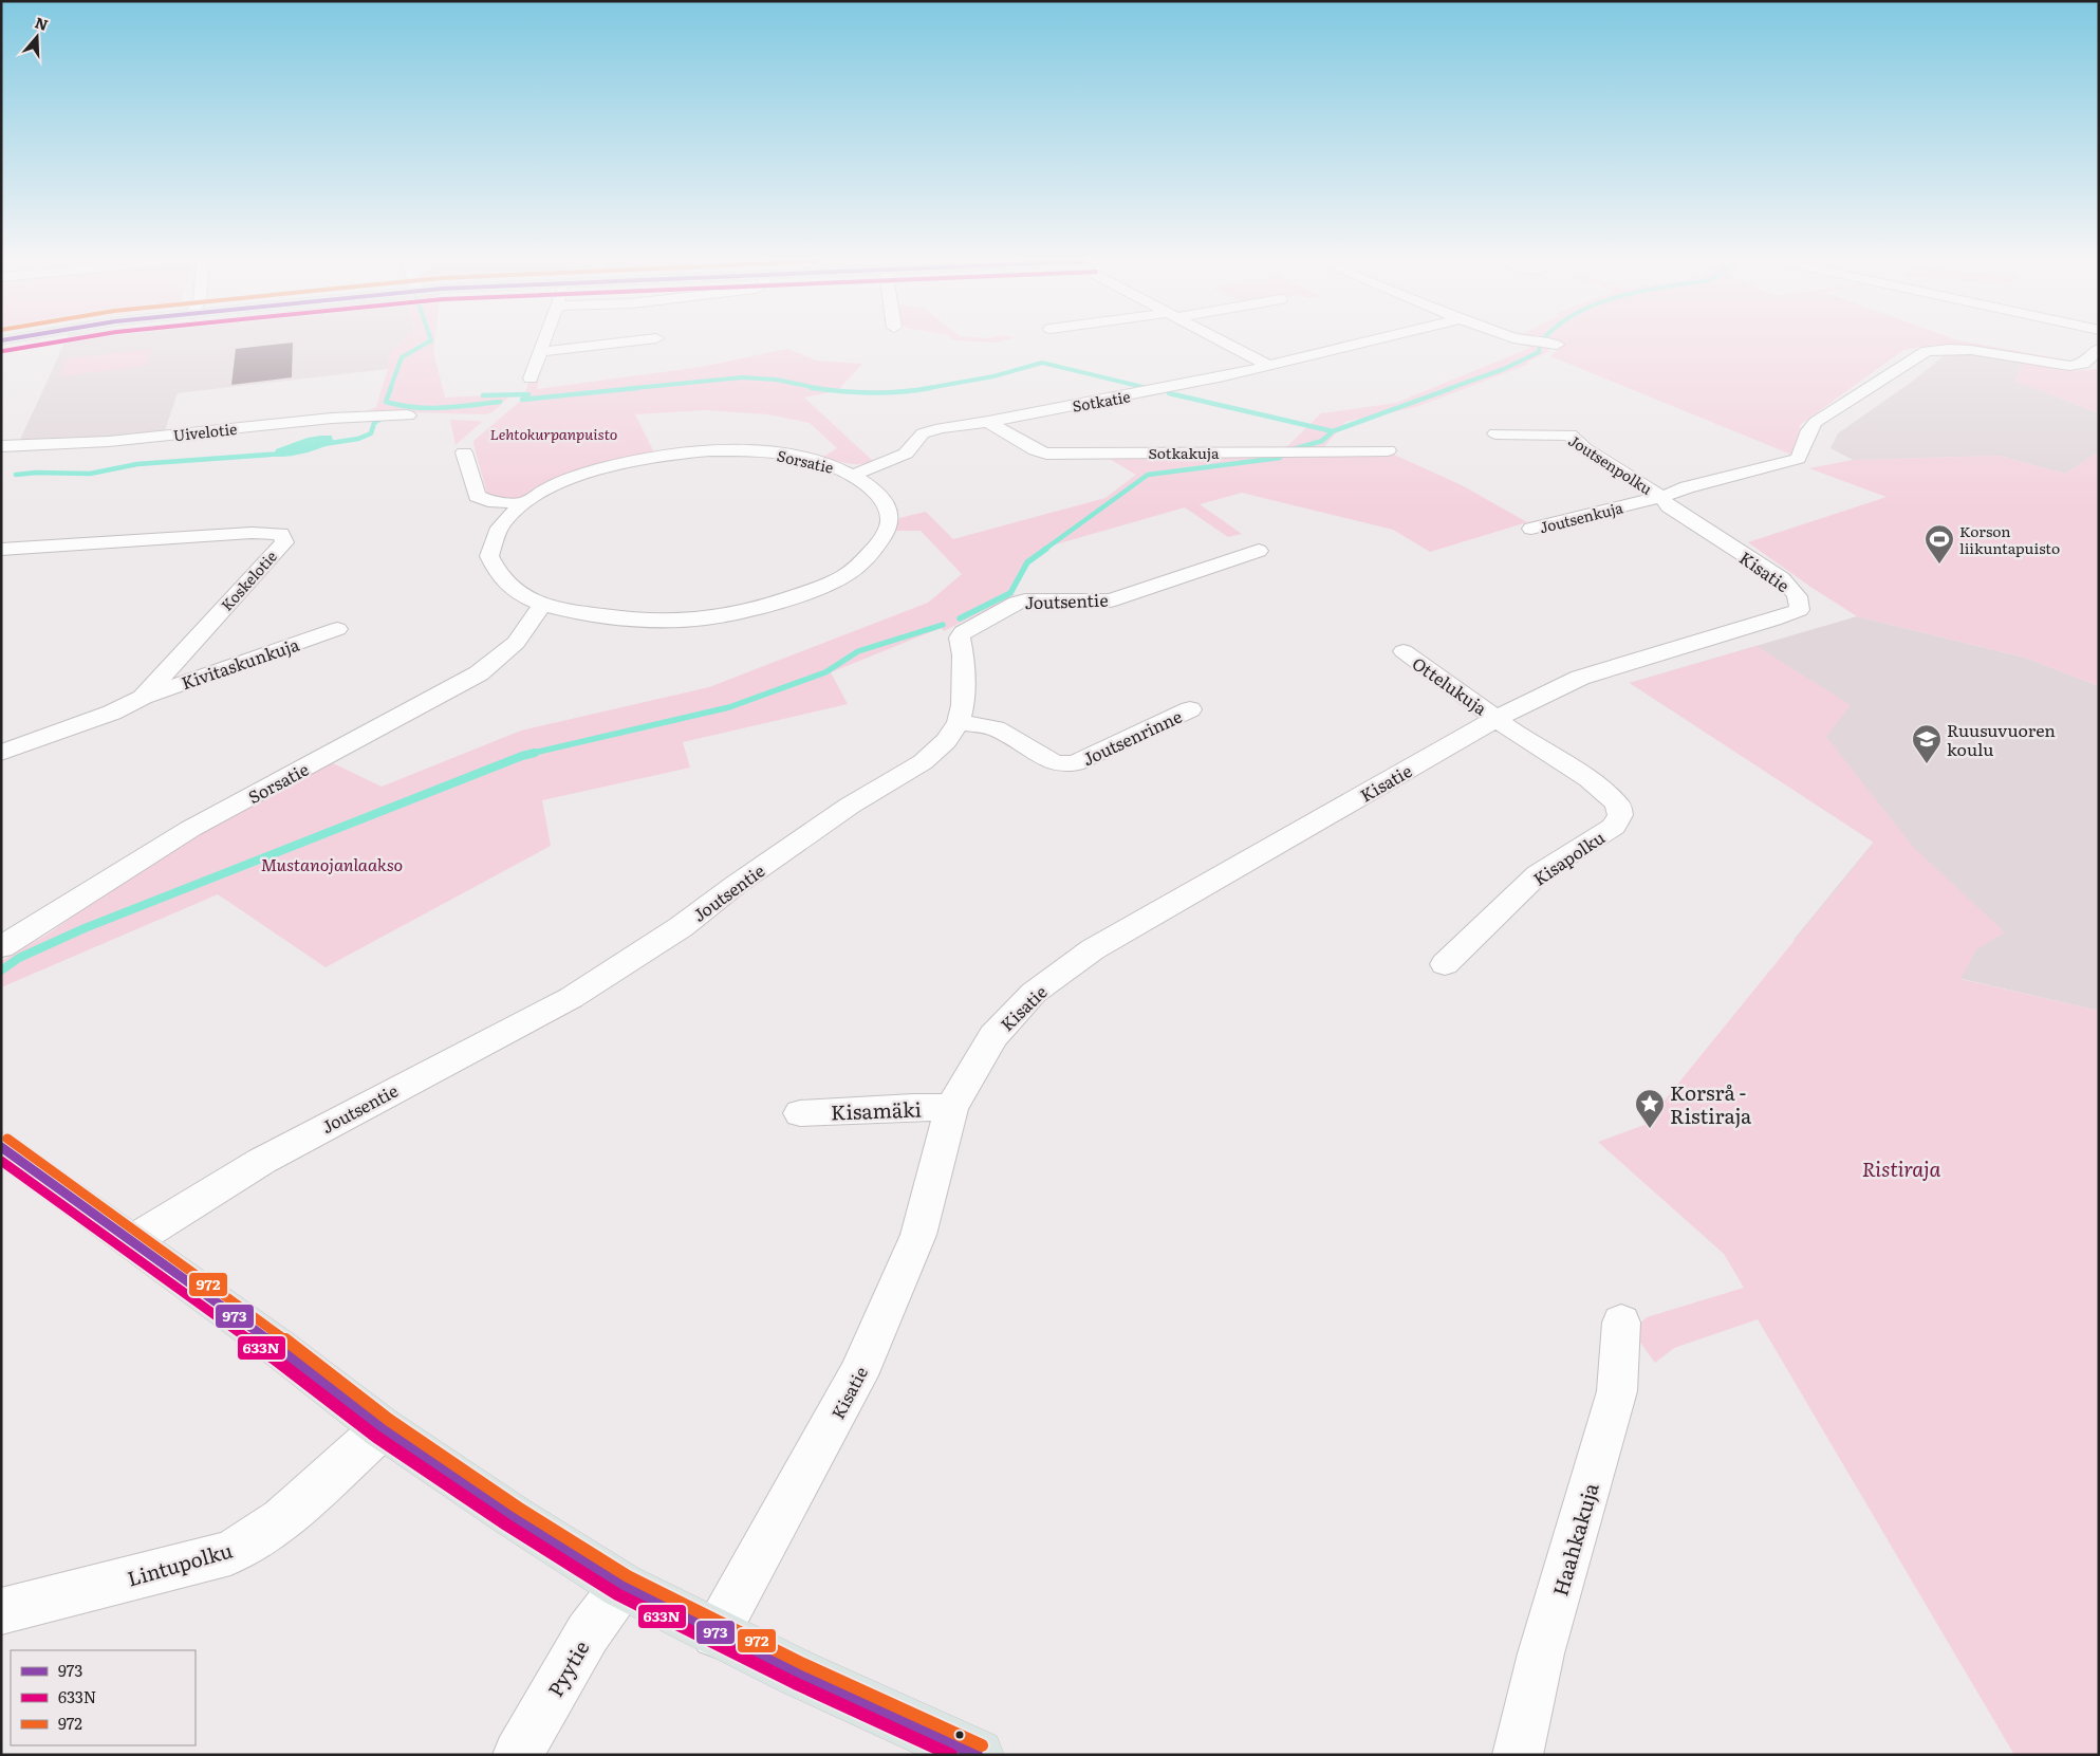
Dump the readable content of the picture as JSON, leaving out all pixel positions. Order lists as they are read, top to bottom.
{
  "streets": {
    "street": [
      "Sotkatie",
      "Uivelotie",
      "Sotkakuja",
      "Sorsatie",
      "Joutsenpolku",
      "Joutsenkuja",
      "Kisatie",
      "Koskelotie",
      "Joutsentie",
      "Kivitaskunkuja",
      "Ottelukuja",
      "Joutsenrinne",
      "Kisapolku",
      "Kisamäki",
      "Haahkakuja",
      "Lintupolku",
      "Pyytie"
    ]
  },
  "crossings": [
    ["Sotkatie", "Sotkakuja"],
    ["Sotkatie", "Sorsatie"],
    ["Joutsenpolku", "Joutsenkuja"],
    ["Joutsenpolku", "Kisatie"],
    ["Joutsenkuja", "Kisatie"],
    ["Kisatie", "Ottelukuja"],
    ["Kisatie", "Kisapolku"],
    ["Kisatie", "Kisamäki"],
    ["Koskelotie", "Kivitaskunkuja"],
    ["Joutsentie", "Joutsenrinne"],
    ["Ottelukuja", "Kisapolku"]
  ],
  "parks": ["Lehtokurpanpuisto", "Mustanojanlaakso", "Ristiraja"],
  "places": {
    "sports": ["Korson liikuntapuisto"],
    "school or university": ["Ruusuvuoren koulu"],
    "place": ["Korsrå - Ristiraja"]
  },
  "lines": ["transit line 633N", "transit line 972", "transit line 973"],
  "legend": ["973", "633N", "972"],
  "north": "top"
}
